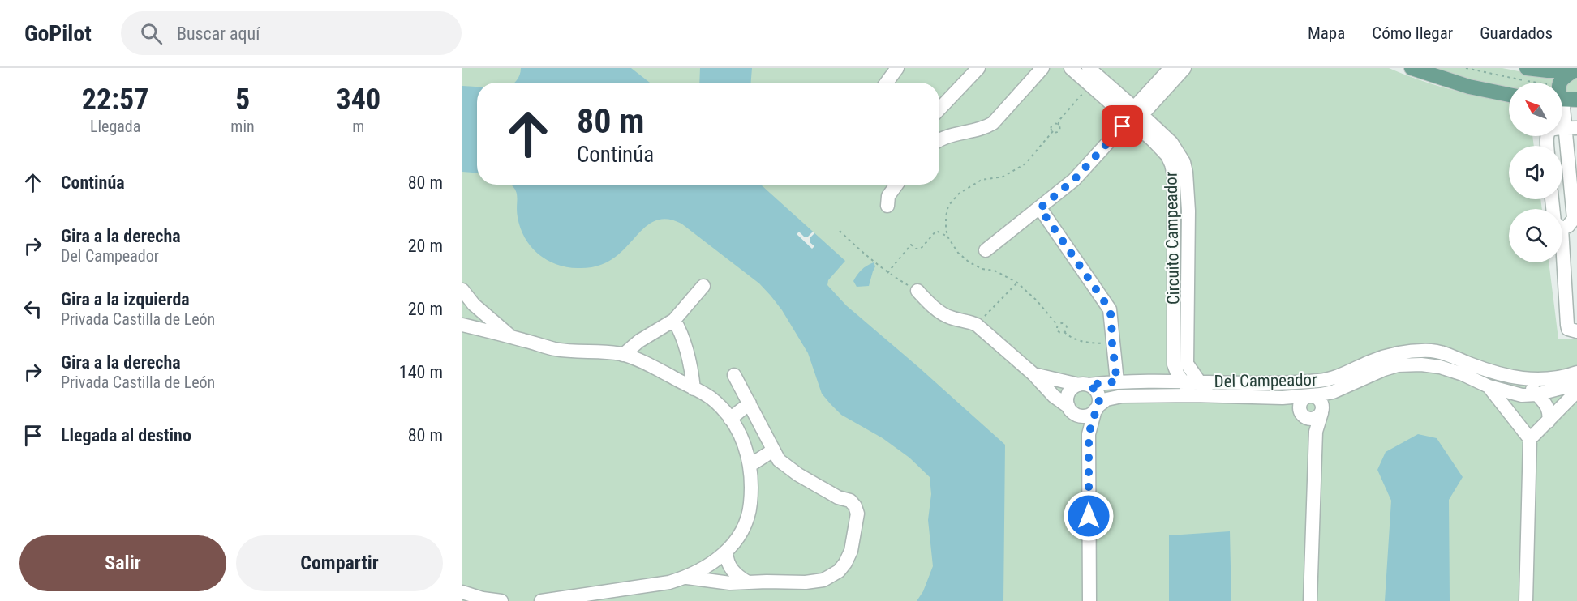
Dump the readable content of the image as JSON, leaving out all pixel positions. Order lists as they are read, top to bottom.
{
  "streets": {
    "street": ["Circuito Campeador", "Del Campeador"]
  },
  "crossings": [
    ["Circuito Campeador", "Del Campeador"]
  ],
  "north": "top left",
  "page": {
    "header": "GoPilot",
    "search": "Buscar aquí",
    "nav": ["Mapa", "Cómo llegar", "Guardados"],
    "eta": [
      "22:57",
      "Llegada",
      "5",
      "min",
      "340",
      "m"
    ],
    "turn": ["80 m", "Continúa"],
    "list": [
      {
        "name": "Continúa",
        "value": "80 m"
      },
      {
        "name": "Gira a la derecha",
        "note": "Del Campeador",
        "value": "20 m"
      },
      {
        "name": "Gira a la izquierda",
        "note": "Privada Castilla de León",
        "value": "20 m"
      },
      {
        "name": "Gira a la derecha",
        "note": "Privada Castilla de León",
        "value": "140 m"
      },
      {
        "name": "Llegada al destino",
        "value": "80 m"
      }
    ],
    "buttons": ["Salir", "Compartir"]
  }
}
